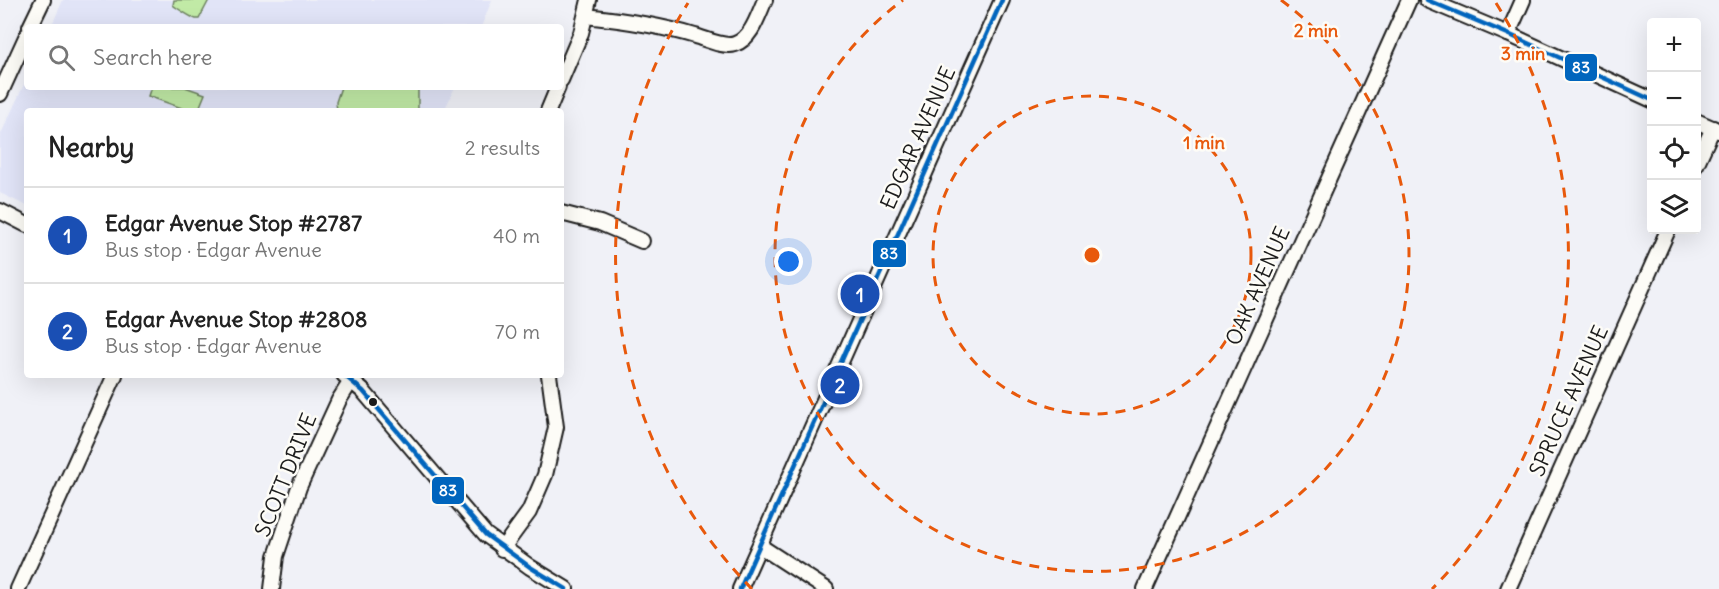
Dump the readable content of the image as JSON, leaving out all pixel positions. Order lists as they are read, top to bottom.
{
  "streets": {
    "street": [
      "EDGAR AVENUE",
      "OAK AVENUE",
      "SPRUCE AVENUE",
      "SCOTT DRIVE"
    ]
  },
  "lines": ["transit line 83"],
  "page": {
    "map_buttons": ["+", "−"],
    "search": "Search here",
    "heading": ["Nearby", "2 results"],
    "list": [
      {
        "mark": "1",
        "name": "Edgar Avenue Stop #2787",
        "note": "Bus stop · Edgar Avenue",
        "value": "40 m"
      },
      {
        "mark": "2",
        "name": "Edgar Avenue Stop #2808",
        "note": "Bus stop · Edgar Avenue",
        "value": "70 m"
      }
    ],
    "pins": ["1", "2"]
  },
  "rings": ["2 min", "3 min", "1 min"]
}
